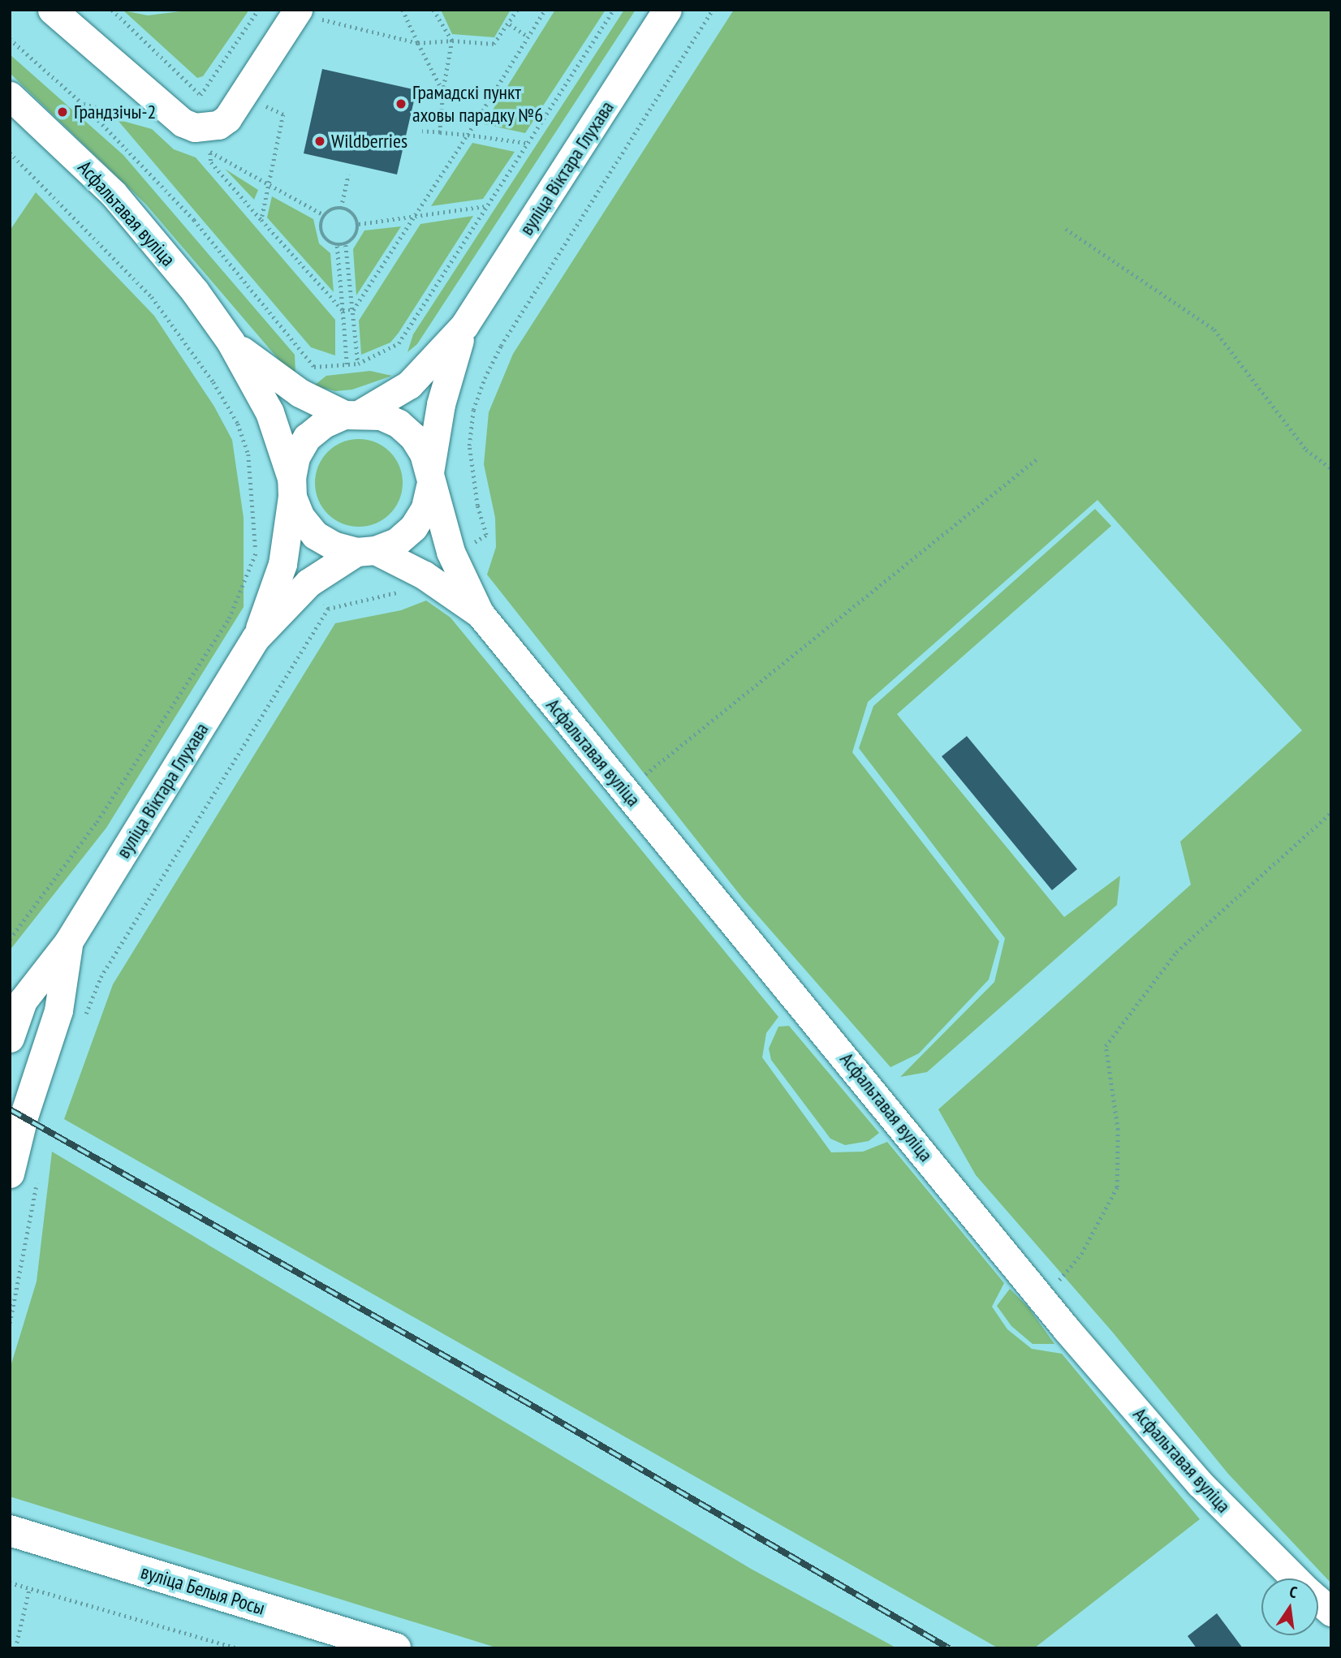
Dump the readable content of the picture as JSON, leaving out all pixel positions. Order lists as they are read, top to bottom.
{
  "streets": {
    "main road": ["вуліца Белыя Росы"],
    "street": ["вуліца Віктара Глухава", "Асфальтавая вуліца"]
  },
  "crossings": [
    ["вуліца Віктара Глухава", "Асфальтавая вуліца"]
  ],
  "places": ["Грамадскі пункт аховы парадку №6", "Грандзічы-2", "Wildberries"],
  "north": "top"
}
